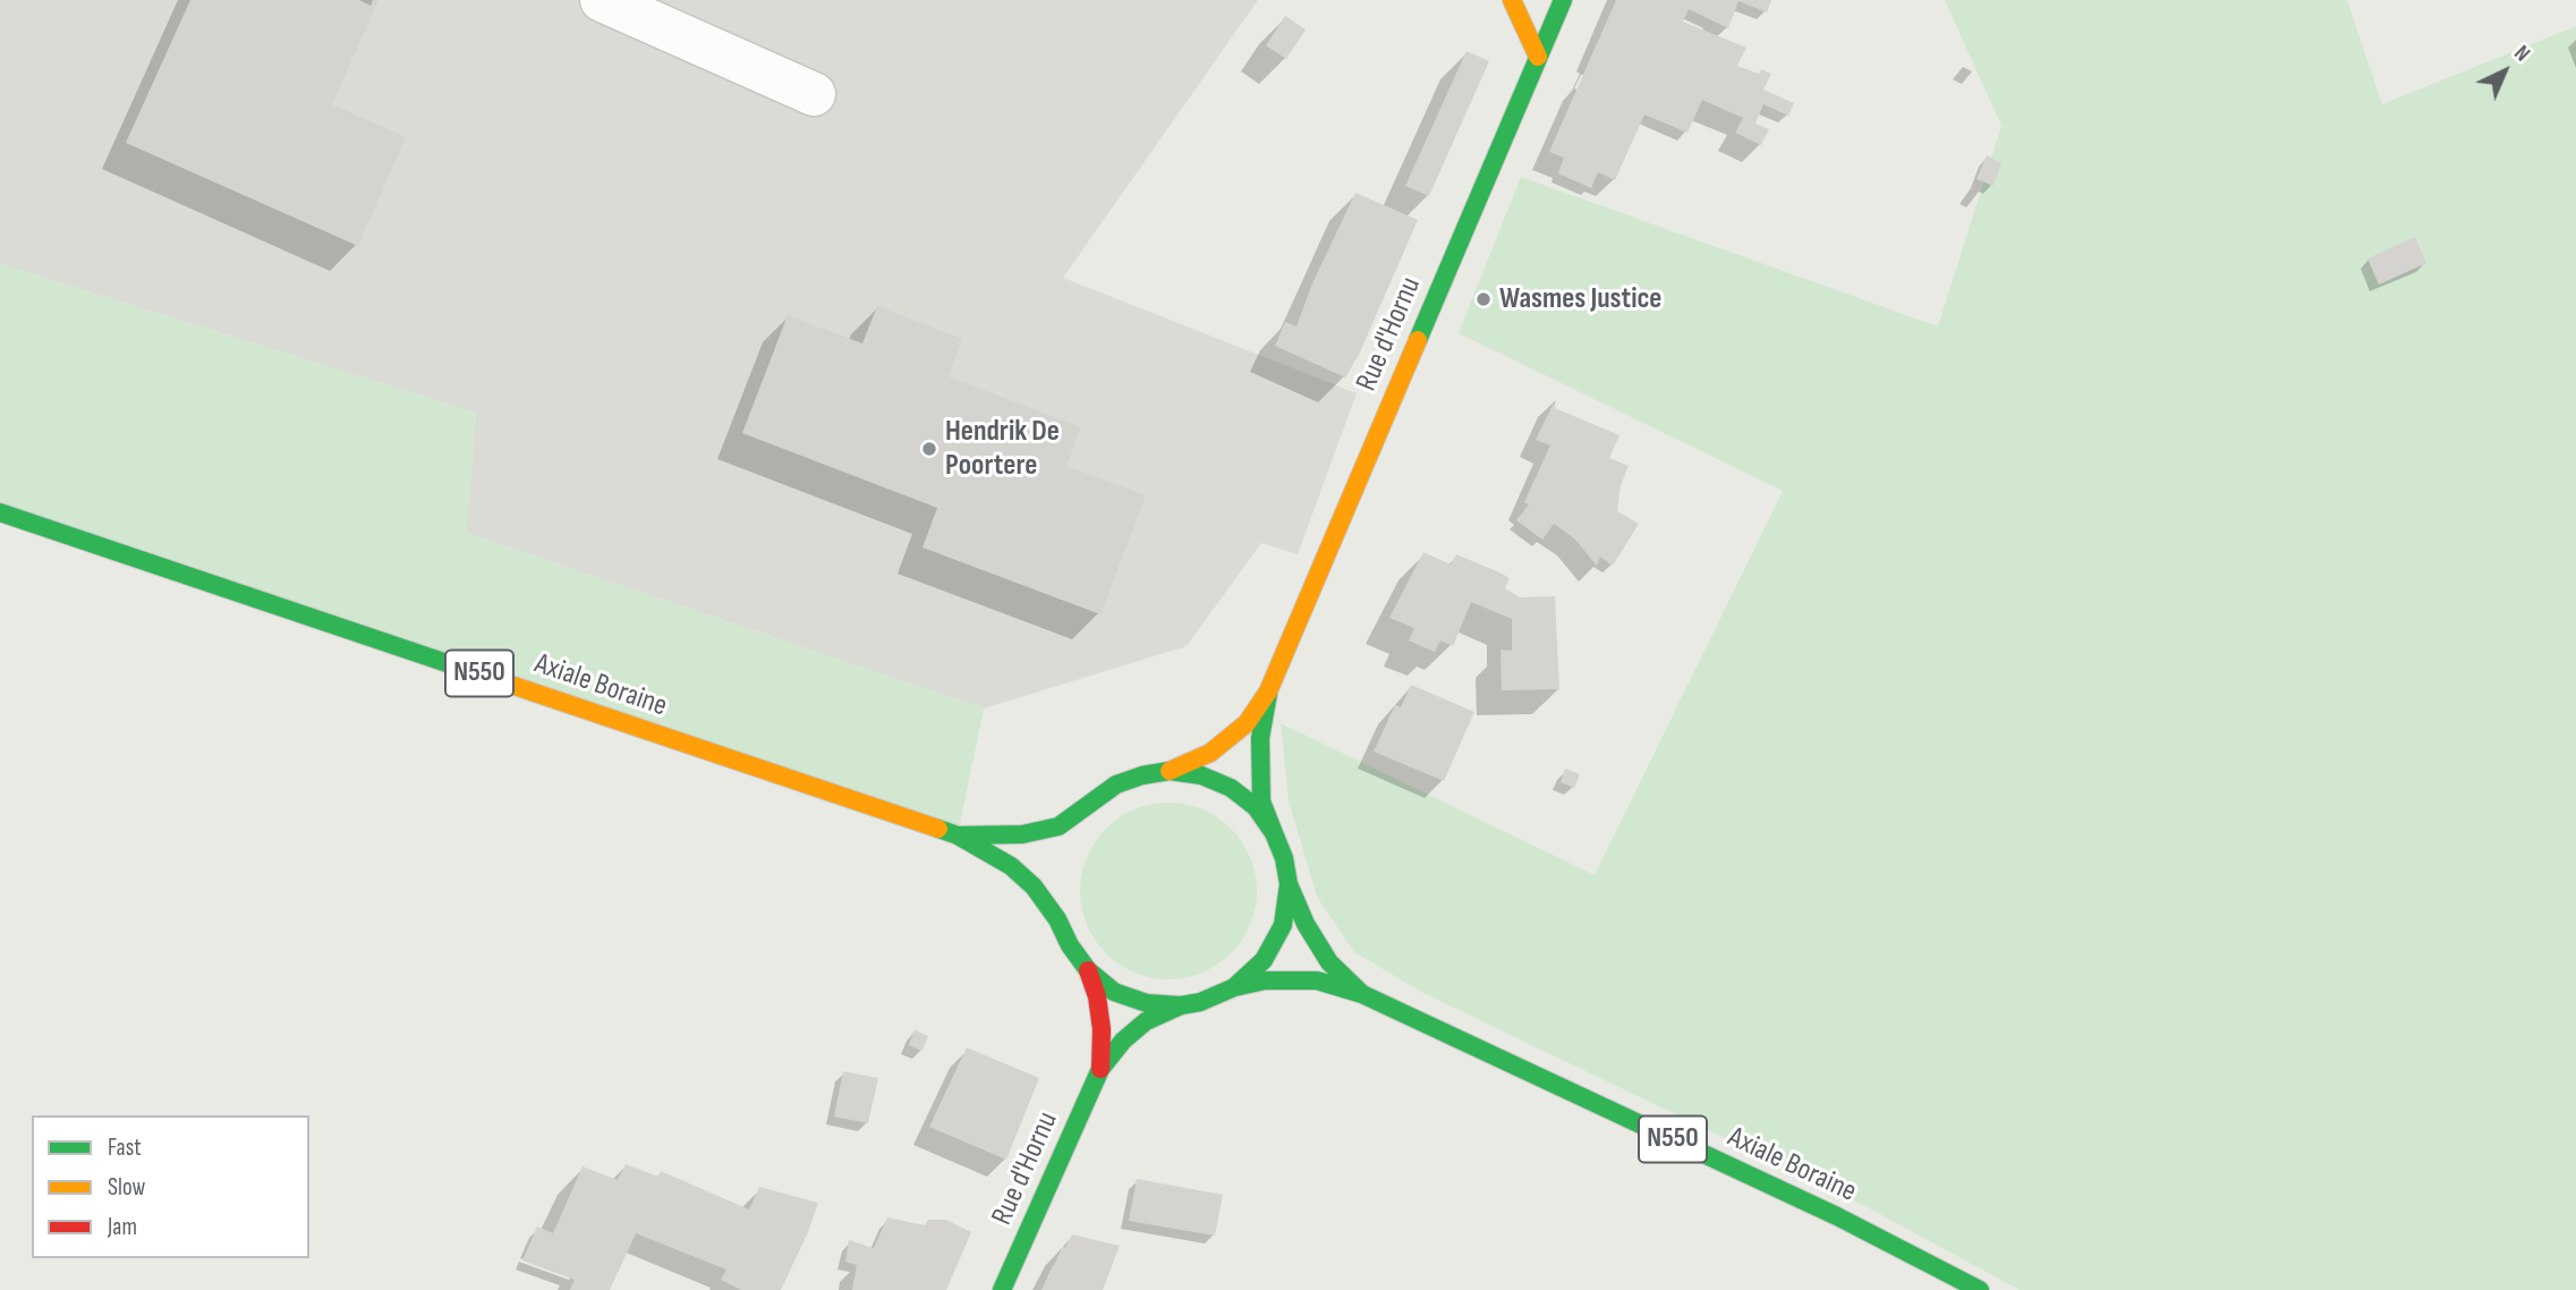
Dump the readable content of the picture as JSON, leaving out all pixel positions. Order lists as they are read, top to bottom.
{
  "streets": {
    "main road": ["Rue d'Hornu", "N550", "Axiale Boraine"]
  },
  "crossings": [
    ["N550", "Axiale Boraine"]
  ],
  "places": ["Wasmes Justice", "Hendrik De Poortere"],
  "legend": ["Fast", "Slow", "Jam"],
  "north": "top right"
}
